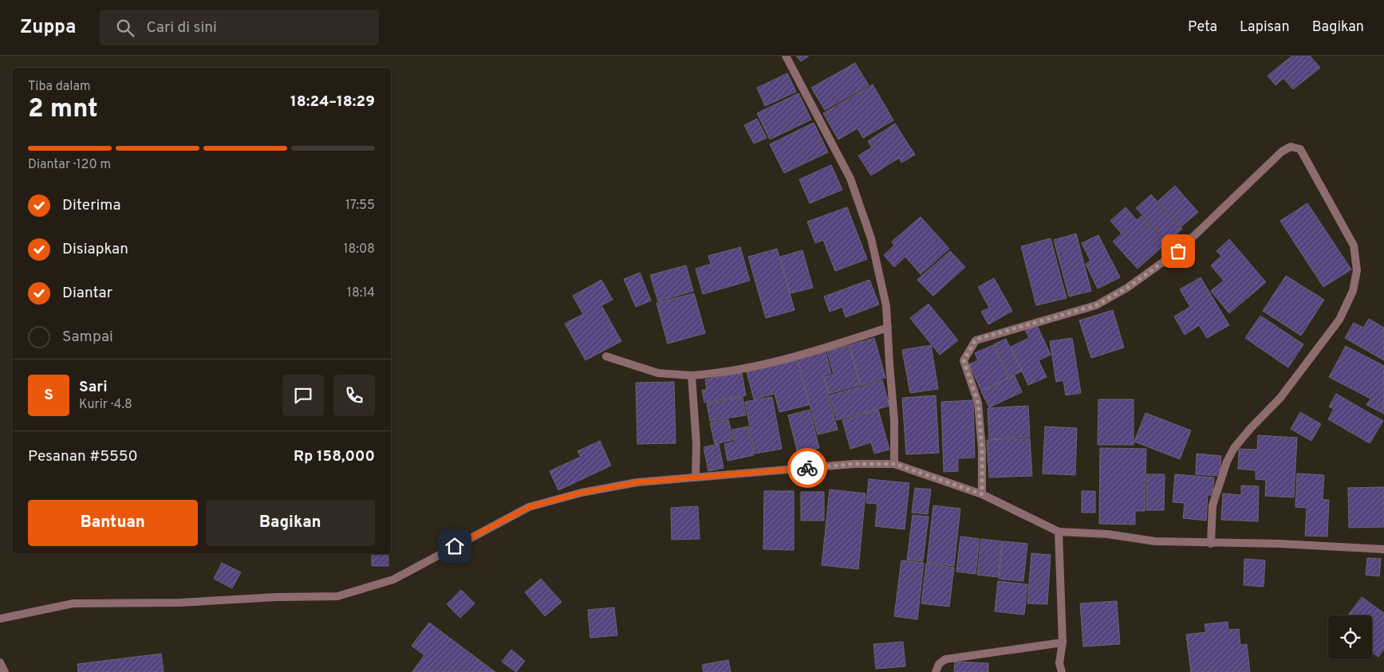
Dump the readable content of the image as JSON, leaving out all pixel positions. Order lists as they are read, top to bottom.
{
  "page": {
    "header": "Zuppa",
    "search": "Cari di sini",
    "nav": ["Peta", "Lapisan", "Bagikan"],
    "heading": ["2 mnt", "Tiba dalam", "18:24–18:29"],
    "panel": [
      "Sari",
      "Kurir · 4.8",
      "Pesanan #5550",
      "Rp 158,000"
    ],
    "bar": "Diantar · 120 m",
    "list": [
      ["Diterima", "17:55"],
      ["Disiapkan", "18:08"],
      ["Diantar", "18:14"],
      "Sampai"
    ],
    "round": "S",
    "buttons": ["Bantuan", "Bagikan"]
  }
}
